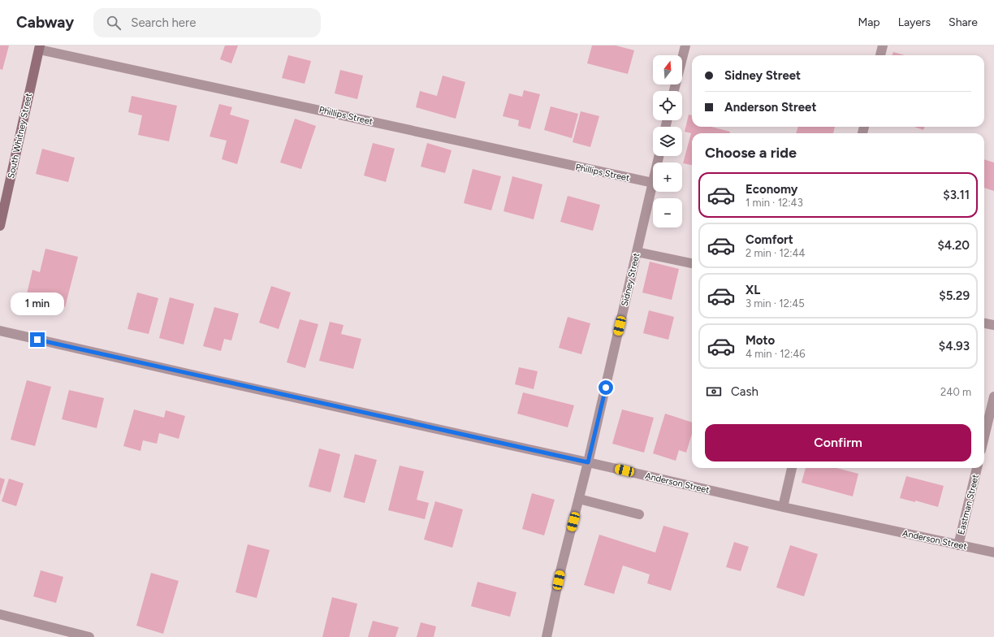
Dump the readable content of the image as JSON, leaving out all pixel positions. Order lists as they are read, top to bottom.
{
  "streets": {
    "street": [
      "Phillips Street",
      "South Whitney Street",
      "Sidney Street",
      "Anderson Street",
      "Eastman Street"
    ]
  },
  "crossings": [
    ["Phillips Street", "South Whitney Street"],
    ["Phillips Street", "Sidney Street"],
    ["Sidney Street", "Anderson Street"],
    ["Anderson Street", "Eastman Street"]
  ],
  "north": "top",
  "page": {
    "header": "Cabway",
    "search": "Search here",
    "nav": ["Map", "Layers", "Share"],
    "map_buttons": ["+", "−"],
    "banner": ["Sidney Street", "Anderson Street"],
    "heading": "Choose a ride",
    "list": [
      {
        "name": "Economy",
        "note": "1 min · 12:43",
        "value": "$3.11"
      },
      {
        "name": "Comfort",
        "note": "2 min · 12:44",
        "value": "$4.20"
      },
      {
        "name": "XL",
        "note": "3 min · 12:45",
        "value": "$5.29"
      },
      {
        "name": "Moto",
        "note": "4 min · 12:46",
        "value": "$4.93"
      }
    ],
    "bubble": "1 min",
    "pay": ["Cash", "240 m"],
    "buttons": "Confirm"
  }
}
